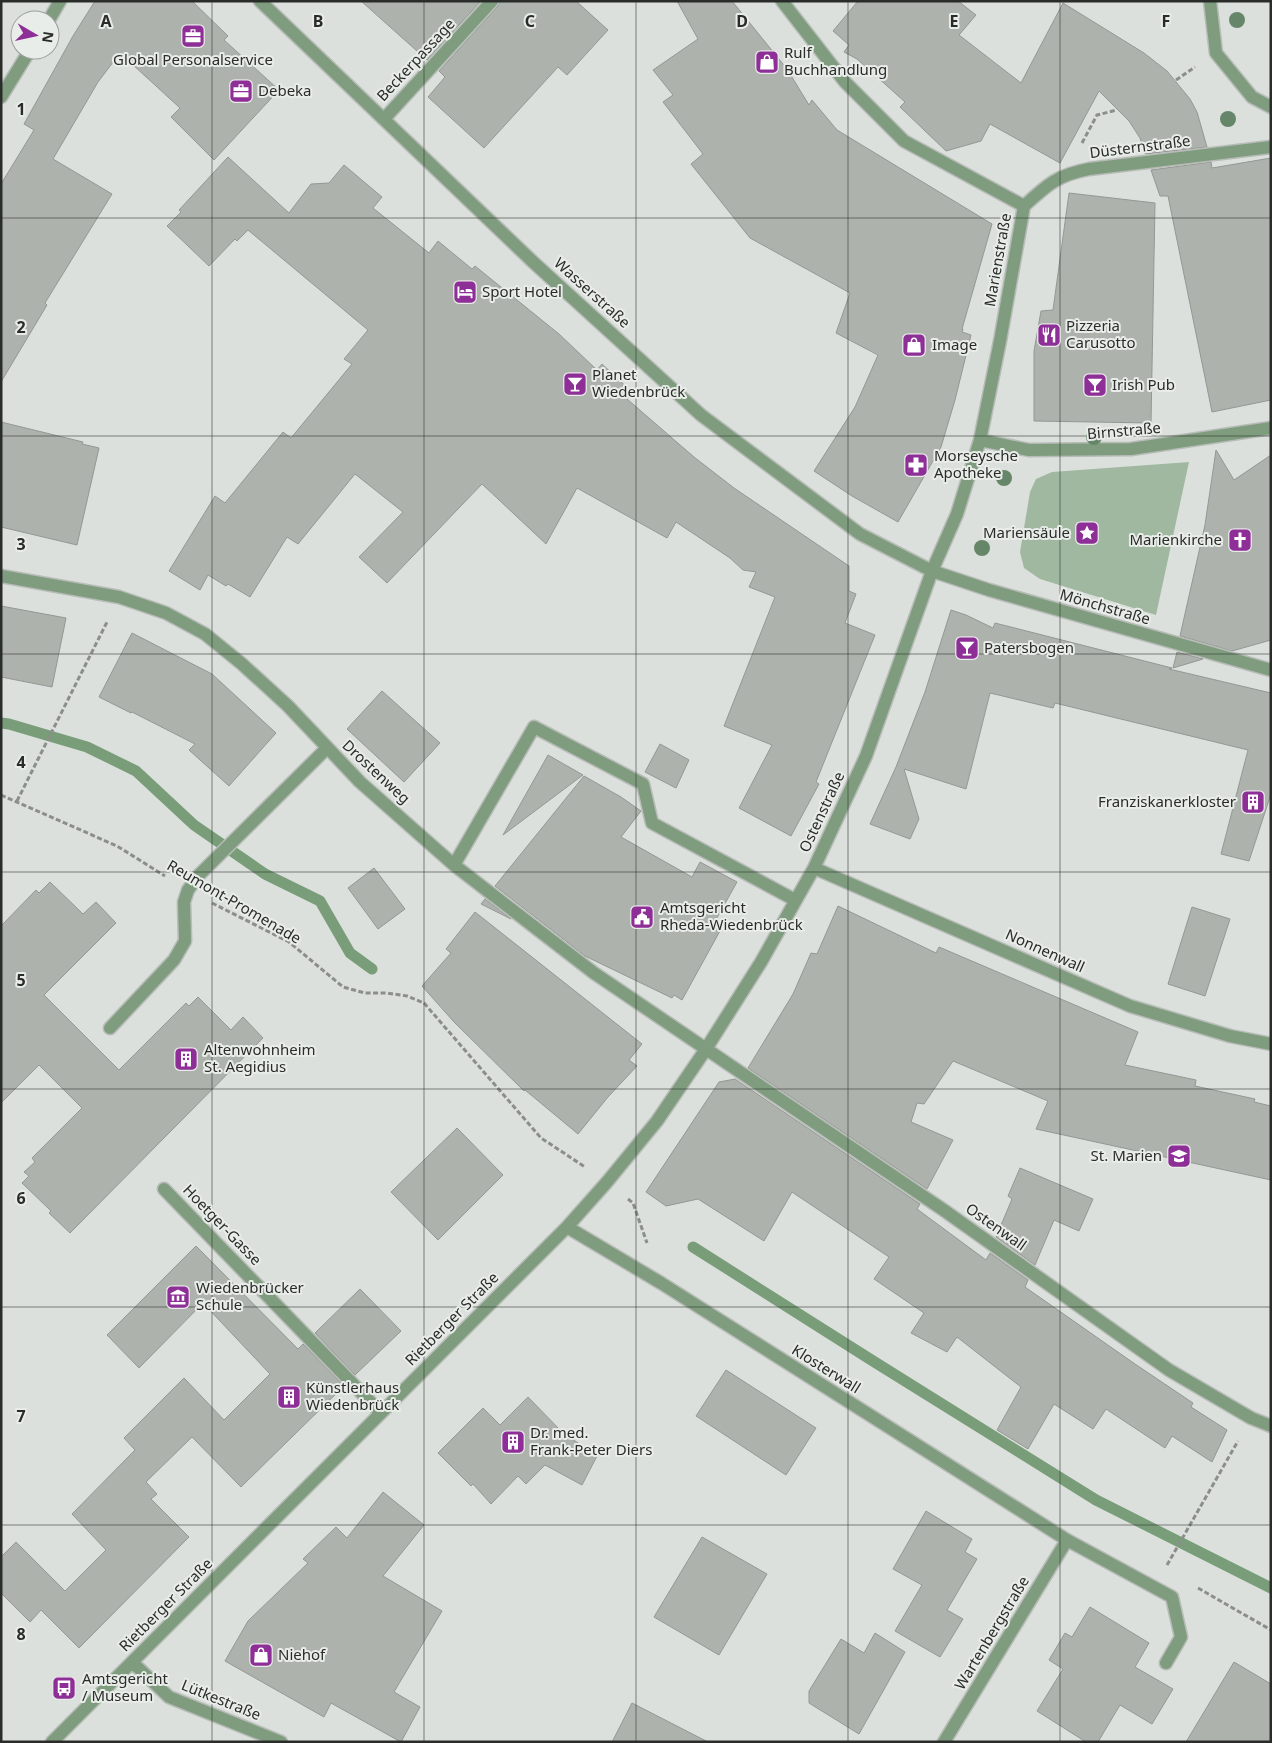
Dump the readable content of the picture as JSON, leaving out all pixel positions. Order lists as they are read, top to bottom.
{
  "streets": {
    "street": [
      "Beckerpassage",
      "Düsternstraße",
      "Marienstraße",
      "Wasserstraße",
      "Birnstraße",
      "Mönchstraße",
      "Drostenweg",
      "Ostenstraße",
      "Nonnenwall",
      "Hoetger-Gasse",
      "Ostenwall",
      "Rietberger Straße",
      "Klosterwall",
      "Wartenbergstraße",
      "Lütkestraße"
    ],
    "path": ["Reumont-Promenade"]
  },
  "crossings": [
    ["Beckerpassage", "Wasserstraße"],
    ["Düsternstraße", "Marienstraße"],
    ["Marienstraße", "Wasserstraße"],
    ["Marienstraße", "Birnstraße"],
    ["Marienstraße", "Mönchstraße"],
    ["Marienstraße", "Ostenstraße"],
    ["Wasserstraße", "Mönchstraße"],
    ["Wasserstraße", "Ostenstraße"],
    ["Mönchstraße", "Ostenstraße"],
    ["Drostenweg", "Ostenstraße"],
    ["Drostenweg", "Ostenwall"],
    ["Drostenweg", "Rietberger Straße"],
    ["Ostenstraße", "Nonnenwall"],
    ["Ostenstraße", "Ostenwall"],
    ["Ostenstraße", "Rietberger Straße"],
    ["Reumont-Promenade", "Rietberger Straße"],
    ["Reumont-Promenade", "Klosterwall"],
    ["Hoetger-Gasse", "Rietberger Straße"],
    ["Ostenwall", "Rietberger Straße"],
    ["Rietberger Straße", "Klosterwall"],
    ["Rietberger Straße", "Lütkestraße"],
    ["Klosterwall", "Wartenbergstraße"]
  ],
  "places": {
    "office": ["Global Personalservice", "Debeka"],
    "shop": ["Rulf Buchhandlung", "Image", "Niehof"],
    "hotel": ["Sport Hotel"],
    "restaurant": ["Pizzeria Carusotto"],
    "bar": ["Planet Wiedenbrück", "Irish Pub", "Patersbogen"],
    "pharmacy": ["Morseysche Apotheke"],
    "place": ["Mariensäule"],
    "church": ["Marienkirche"],
    "building": [
      "Franziskanerkloster",
      "Altenwohnheim St. Aegidius",
      "Künstlerhaus Wiedenbrück",
      "Dr. med. Frank-Peter Diers"
    ],
    "public building": ["Amtsgericht Rheda-Wiedenbrück"],
    "school or university": ["St. Marien"],
    "museum": ["Wiedenbrücker Schule"],
    "bus stop": ["Amtsgericht / Museum"]
  },
  "north": "right",
  "grid": {
    "columns": [
      "A",
      "B",
      "C",
      "D",
      "E",
      "F"
    ],
    "rows": [
      "1",
      "2",
      "3",
      "4",
      "5",
      "6",
      "7",
      "8"
    ]
  }
}
